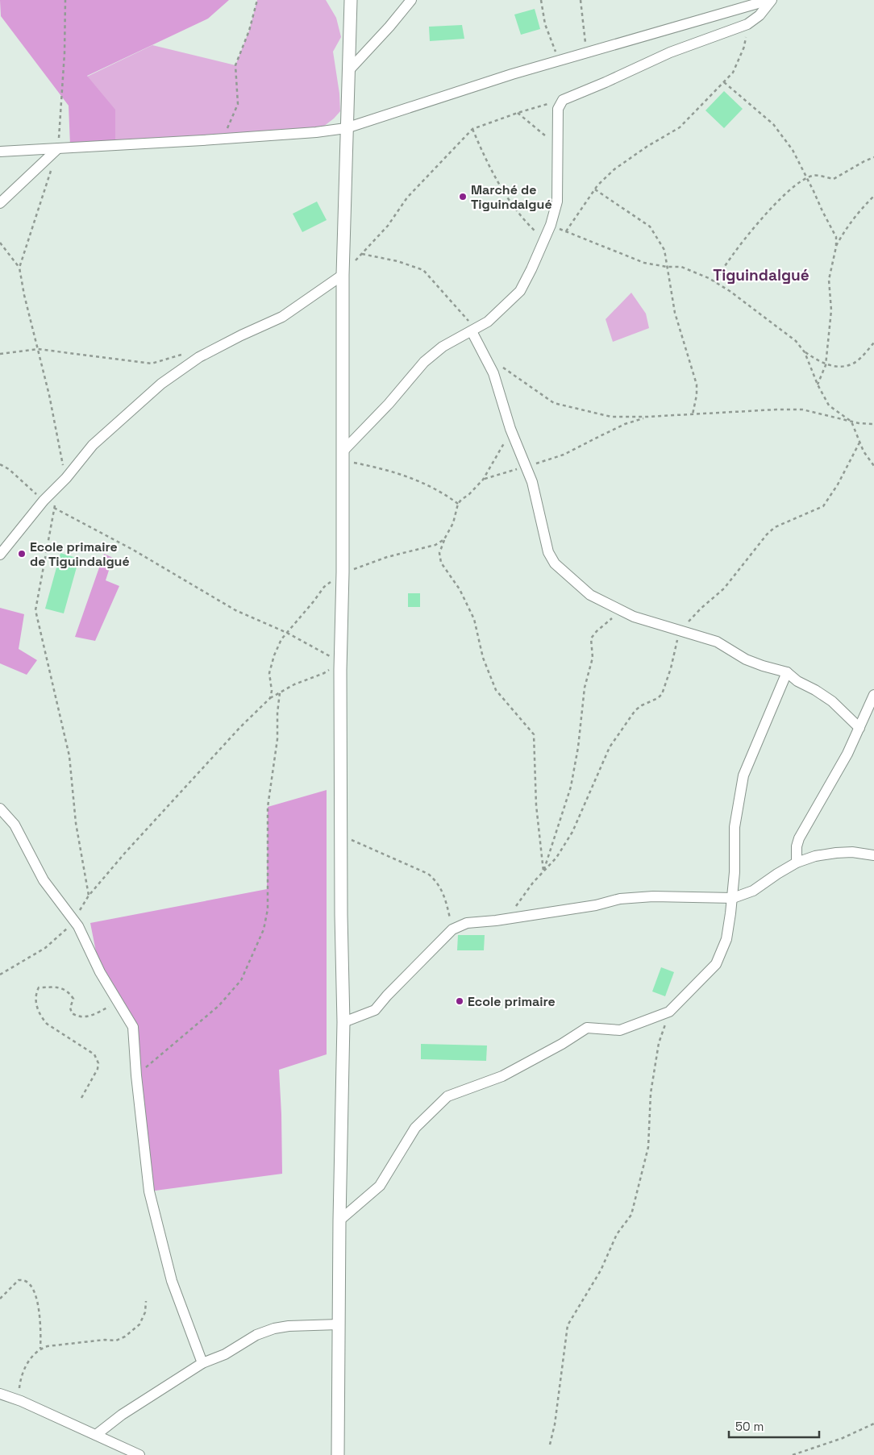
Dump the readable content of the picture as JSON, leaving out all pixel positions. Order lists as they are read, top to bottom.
{
  "districts": ["Tiguindalgué"],
  "places": ["Marché de Tiguindalgué", "Ecole primaire de Tiguindalgué", "Ecole primaire"],
  "scale_bar": "50 m"
}
